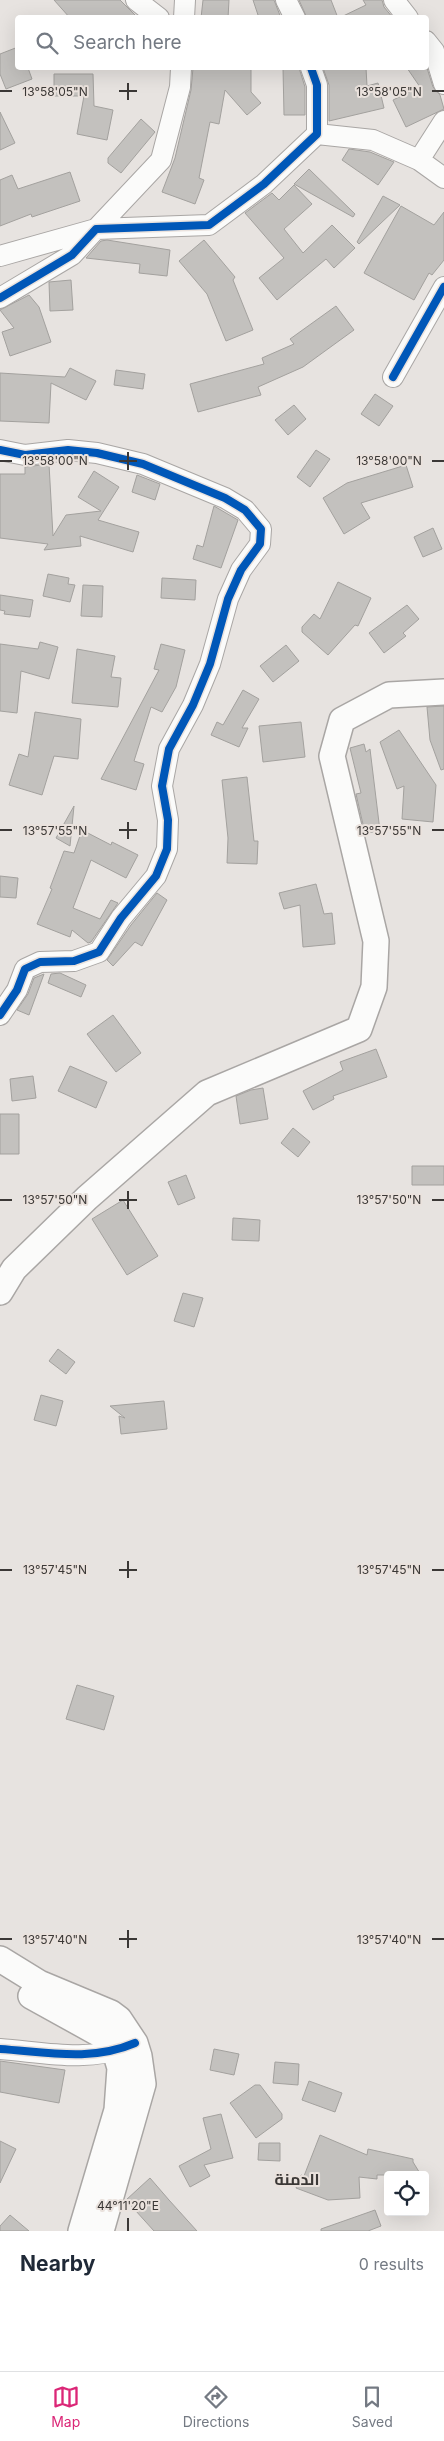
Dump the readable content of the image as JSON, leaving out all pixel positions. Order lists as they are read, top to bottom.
{
  "districts": ["الدمنة"],
  "page": {
    "search": "Search here",
    "heading": ["Nearby", "0 results"],
    "nav": ["Map", "Directions", "Saved"]
  },
  "coordinates": [
    "13°58'05\"N",
    "13°58'00\"N",
    "13°57'55\"N",
    "13°57'50\"N",
    "13°57'45\"N",
    "13°57'40\"N",
    "44°11'20\"E"
  ]
}
